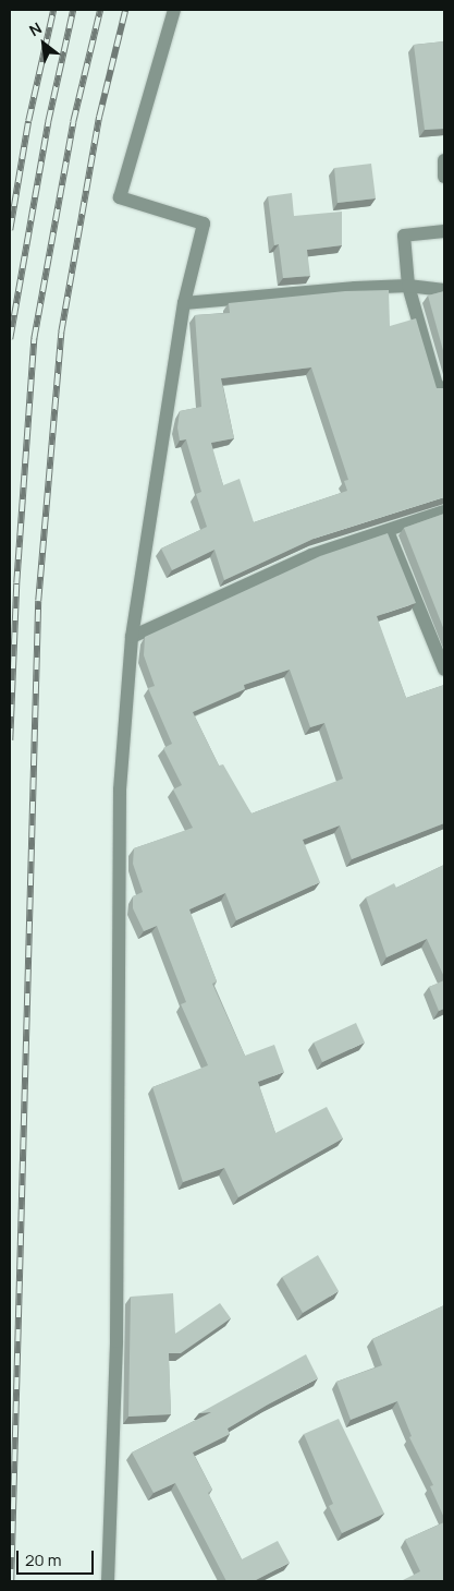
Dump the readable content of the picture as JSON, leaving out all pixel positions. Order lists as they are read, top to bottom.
{
  "scale_bar": "20 m",
  "north": "top left"
}
